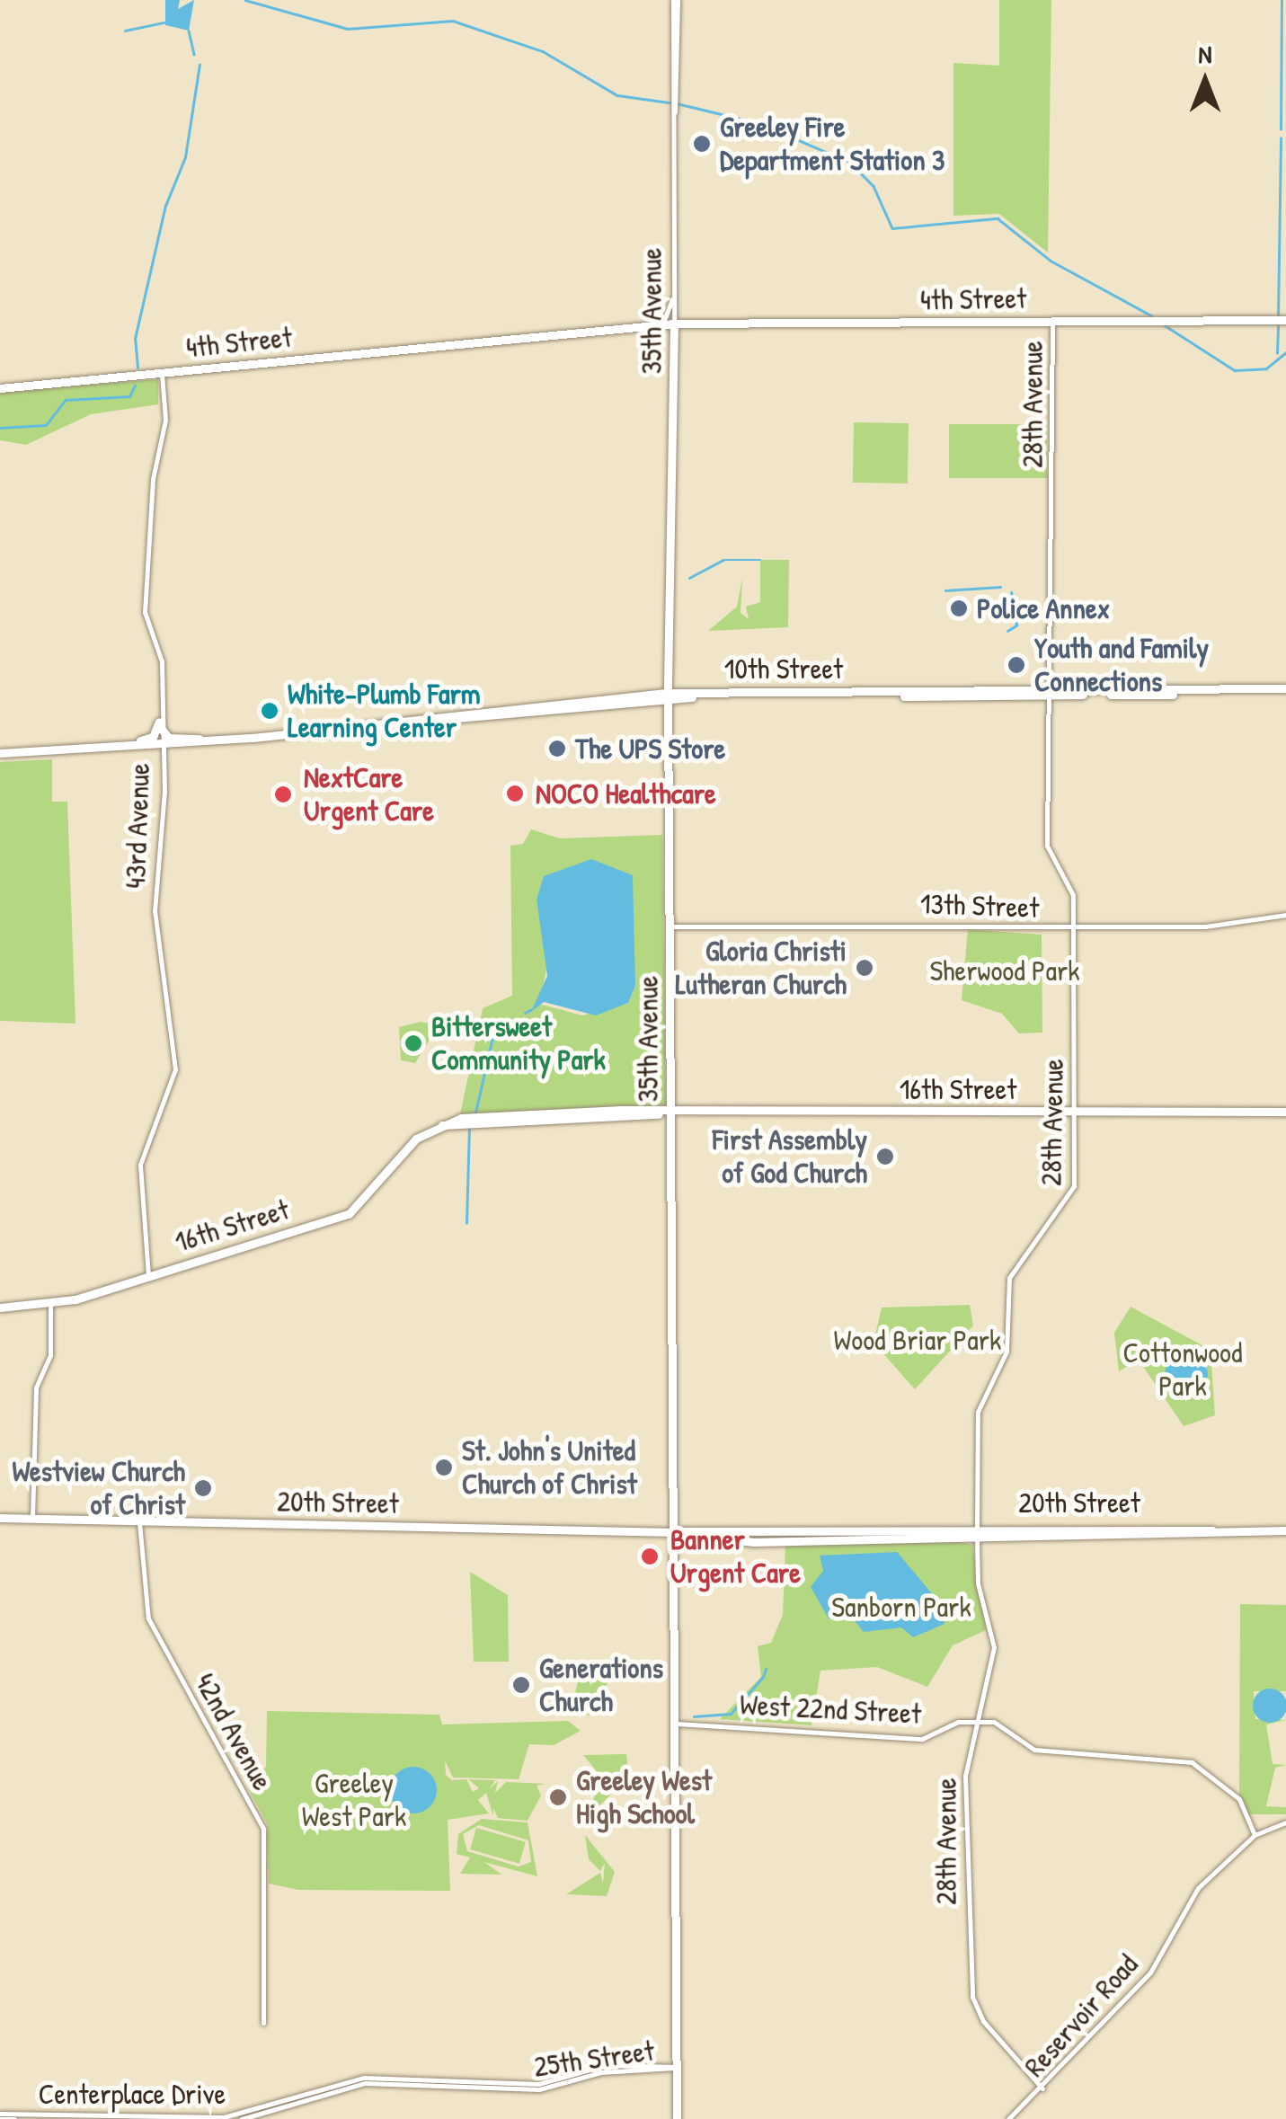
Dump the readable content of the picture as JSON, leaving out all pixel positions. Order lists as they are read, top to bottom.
{
  "streets": {
    "main road": [
      "4th Street",
      "35th Avenue",
      "10th Street",
      "16th Street",
      "20th Street"
    ],
    "street": [
      "28th Avenue",
      "43rd Avenue",
      "13th Street",
      "West 22nd Street",
      "42nd Avenue",
      "Reservoir Road",
      "25th Street",
      "Centerplace Drive"
    ]
  },
  "crossings": [
    ["4th Street", "35th Avenue"],
    ["4th Street", "28th Avenue"],
    ["4th Street", "43rd Avenue"],
    ["35th Avenue", "10th Street"],
    ["35th Avenue", "13th Street"],
    ["35th Avenue", "16th Street"],
    ["35th Avenue", "20th Street"],
    ["35th Avenue", "West 22nd Street"],
    ["35th Avenue", "25th Street"],
    ["28th Avenue", "10th Street"],
    ["28th Avenue", "13th Street"],
    ["28th Avenue", "16th Street"],
    ["28th Avenue", "20th Street"],
    ["28th Avenue", "West 22nd Street"],
    ["28th Avenue", "Reservoir Road"],
    ["10th Street", "43rd Avenue"],
    ["43rd Avenue", "16th Street"],
    ["20th Street", "42nd Avenue"],
    ["25th Street", "Centerplace Drive"]
  ],
  "parks": [
    "Sherwood Park",
    "Wood Briar Park",
    "Cottonwood Park",
    "Sanborn Park",
    "Greeley West Park"
  ],
  "places": [
    "Greeley Fire Department Station 3",
    "Police Annex",
    "Youth and Family Connections",
    "White-Plumb Farm Learning Center",
    "The UPS Store",
    "NOCO Healthcare",
    "NextCare Urgent Care",
    "Gloria Christi Lutheran Church",
    "Bittersweet Community Park",
    "First Assembly of God Church",
    "St. John's United Church of Christ",
    "Westview Church of Christ",
    "Banner Urgent Care",
    "Generations Church",
    "Greeley West High School"
  ],
  "north": "top"
}
